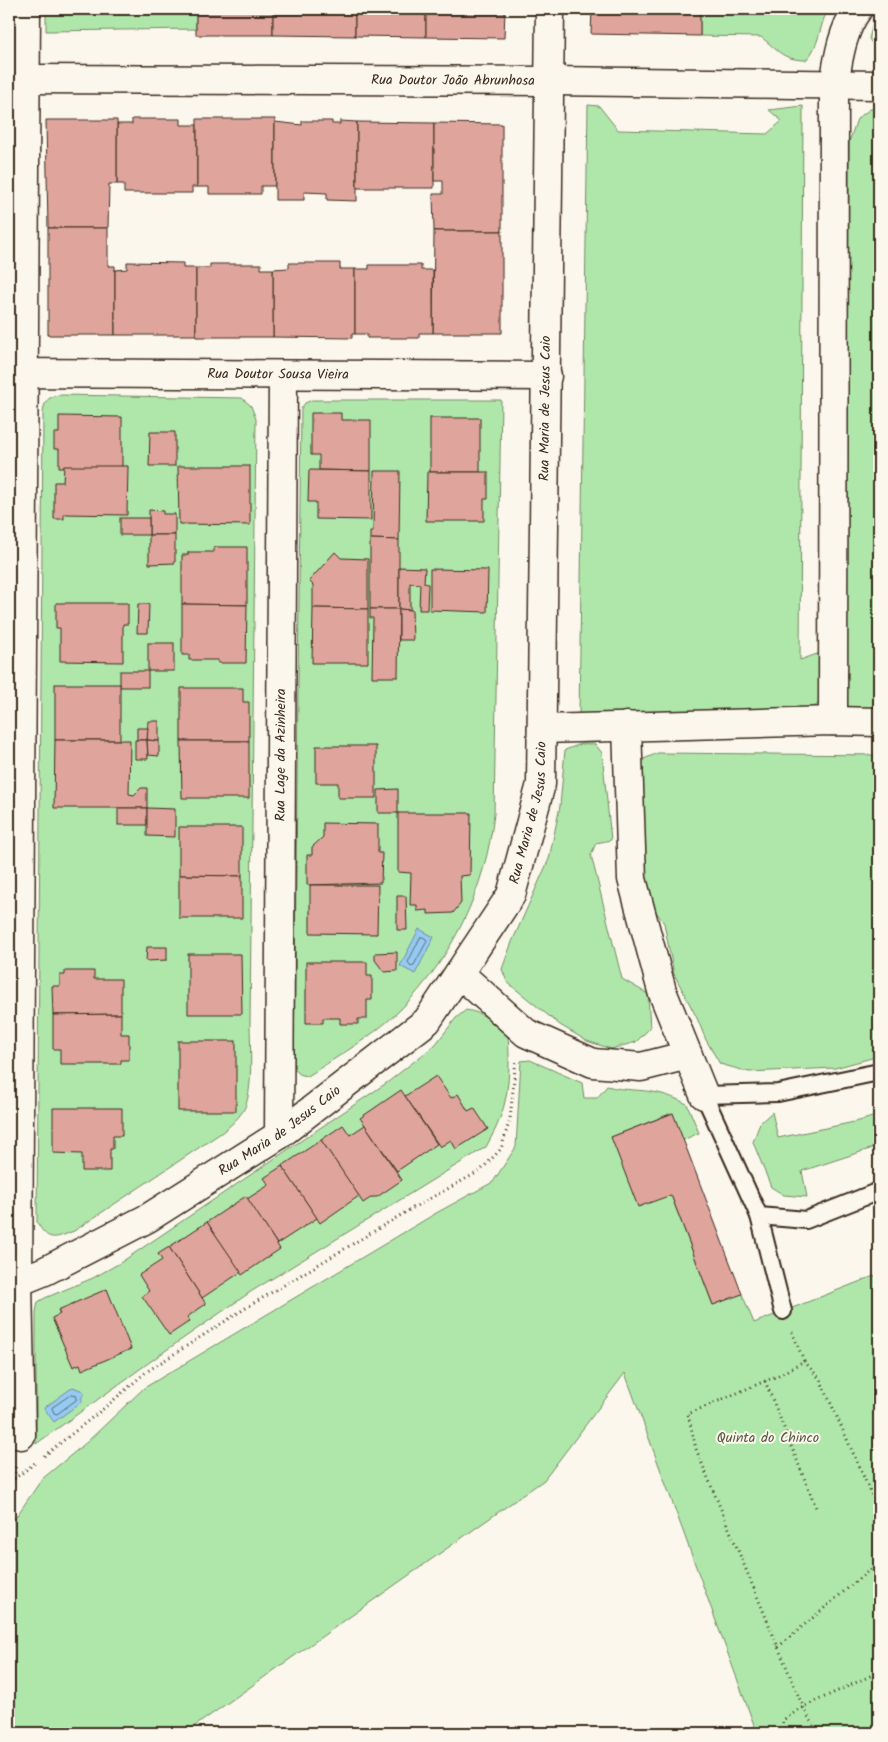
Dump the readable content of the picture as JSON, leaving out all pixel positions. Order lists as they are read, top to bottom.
{
  "streets": {
    "street": [
      "Rua Doutor João Abrunhosa",
      "Rua Doutor Sousa Vieira",
      "Rua Maria de Jesus Caio",
      "Rua Lage da Azinheira"
    ]
  },
  "crossings": [
    ["Rua Doutor João Abrunhosa", "Rua Maria de Jesus Caio"],
    ["Rua Doutor Sousa Vieira", "Rua Maria de Jesus Caio"],
    ["Rua Doutor Sousa Vieira", "Rua Lage da Azinheira"],
    ["Rua Maria de Jesus Caio", "Rua Lage da Azinheira"]
  ],
  "parks": ["Quinta do Chinco"]
}
